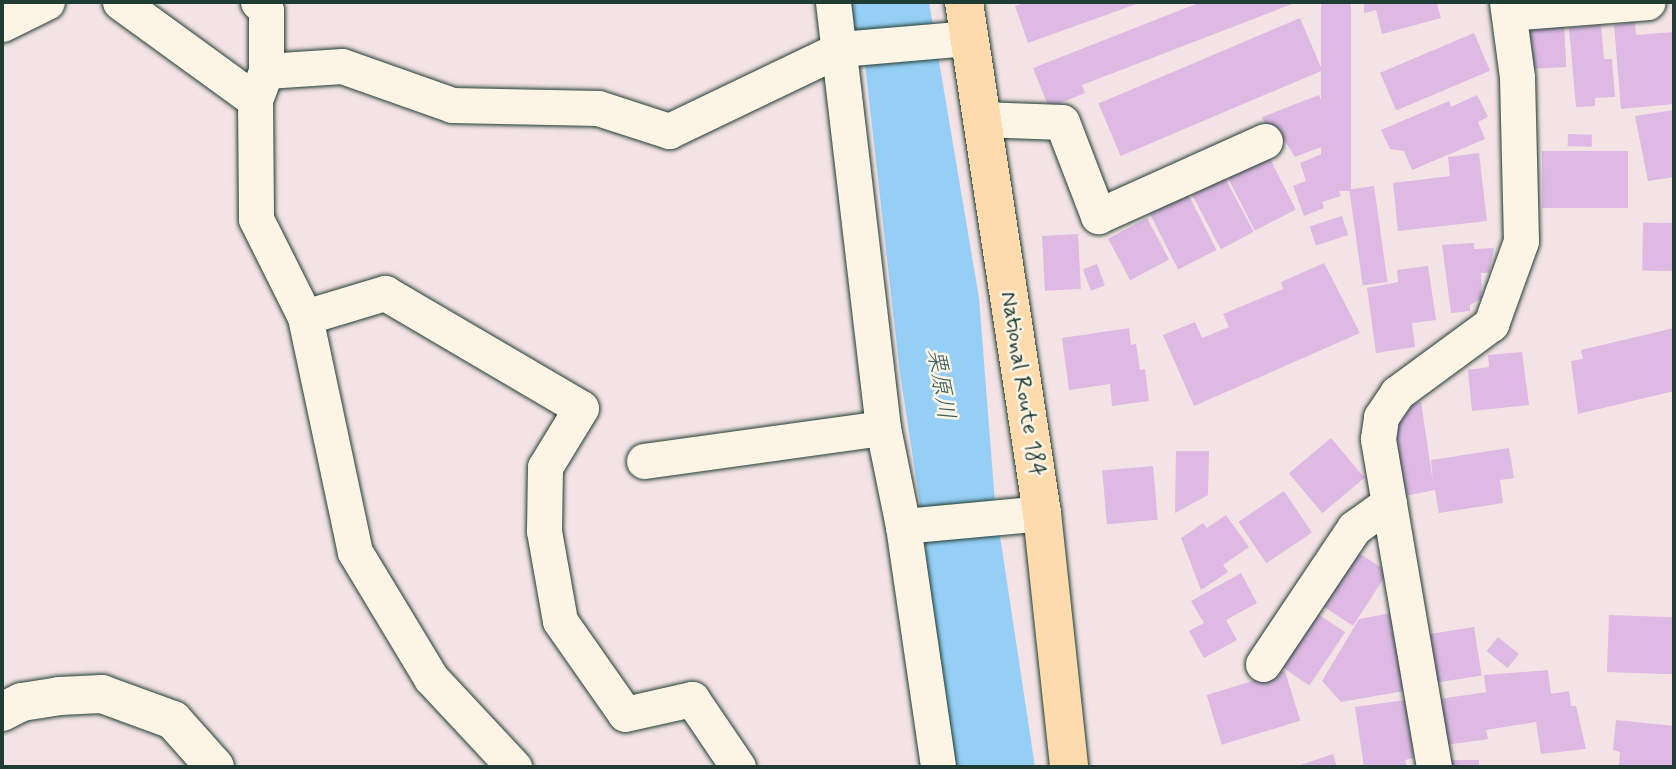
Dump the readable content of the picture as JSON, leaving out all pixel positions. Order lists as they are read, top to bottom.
{
  "streets": {
    "highway": ["National Route 184"]
  },
  "water": ["栗原川"]
}
